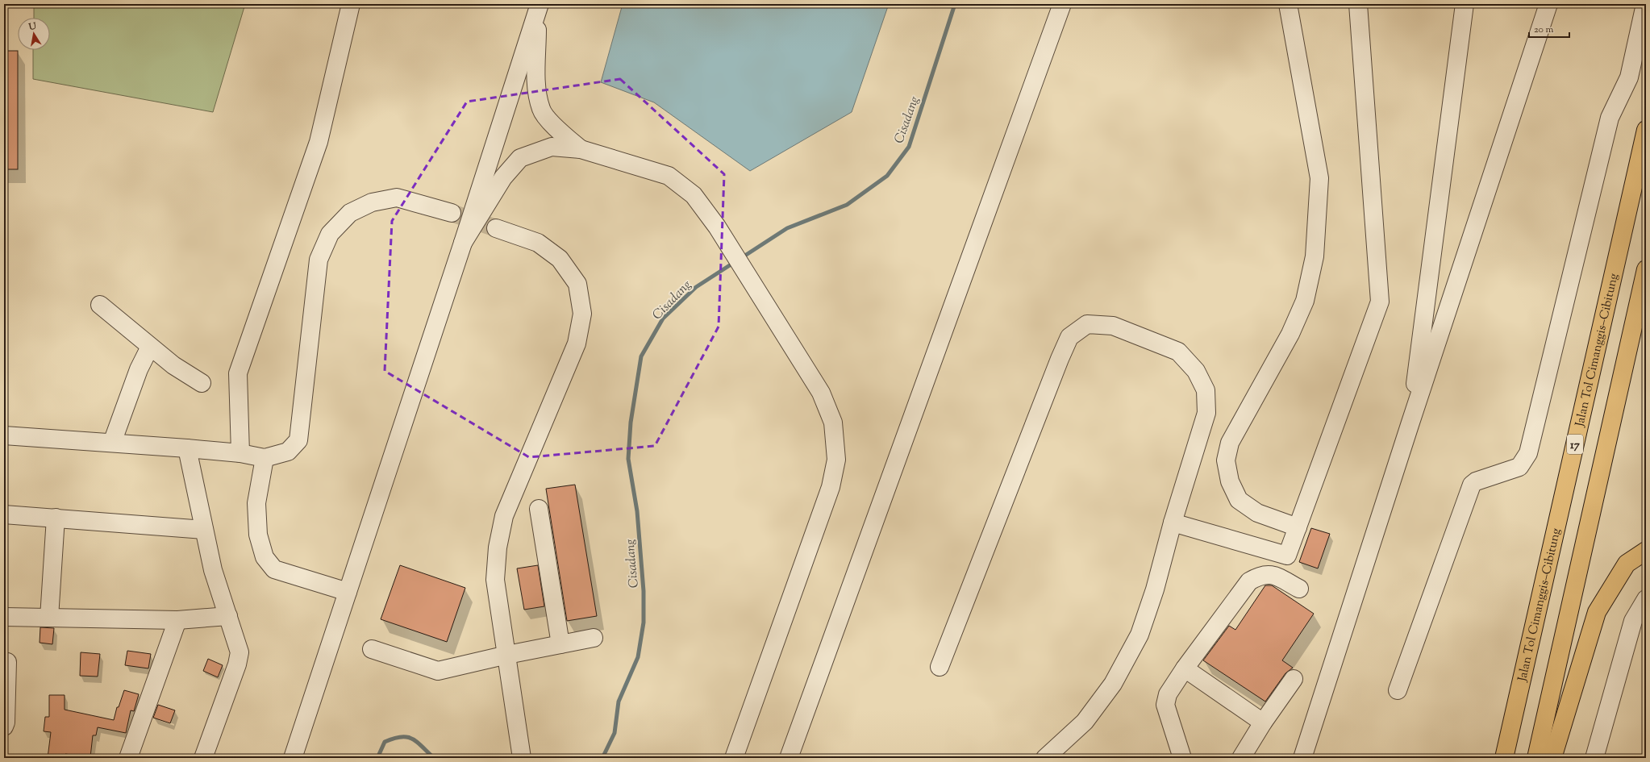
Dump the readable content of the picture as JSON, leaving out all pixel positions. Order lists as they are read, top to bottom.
{
  "streets": {
    "highway": ["Jalan Tol Cimanggis–Cibitung", "17"]
  },
  "water": ["Cisadang"],
  "scale_bar": "20 m",
  "north": "top"
}
